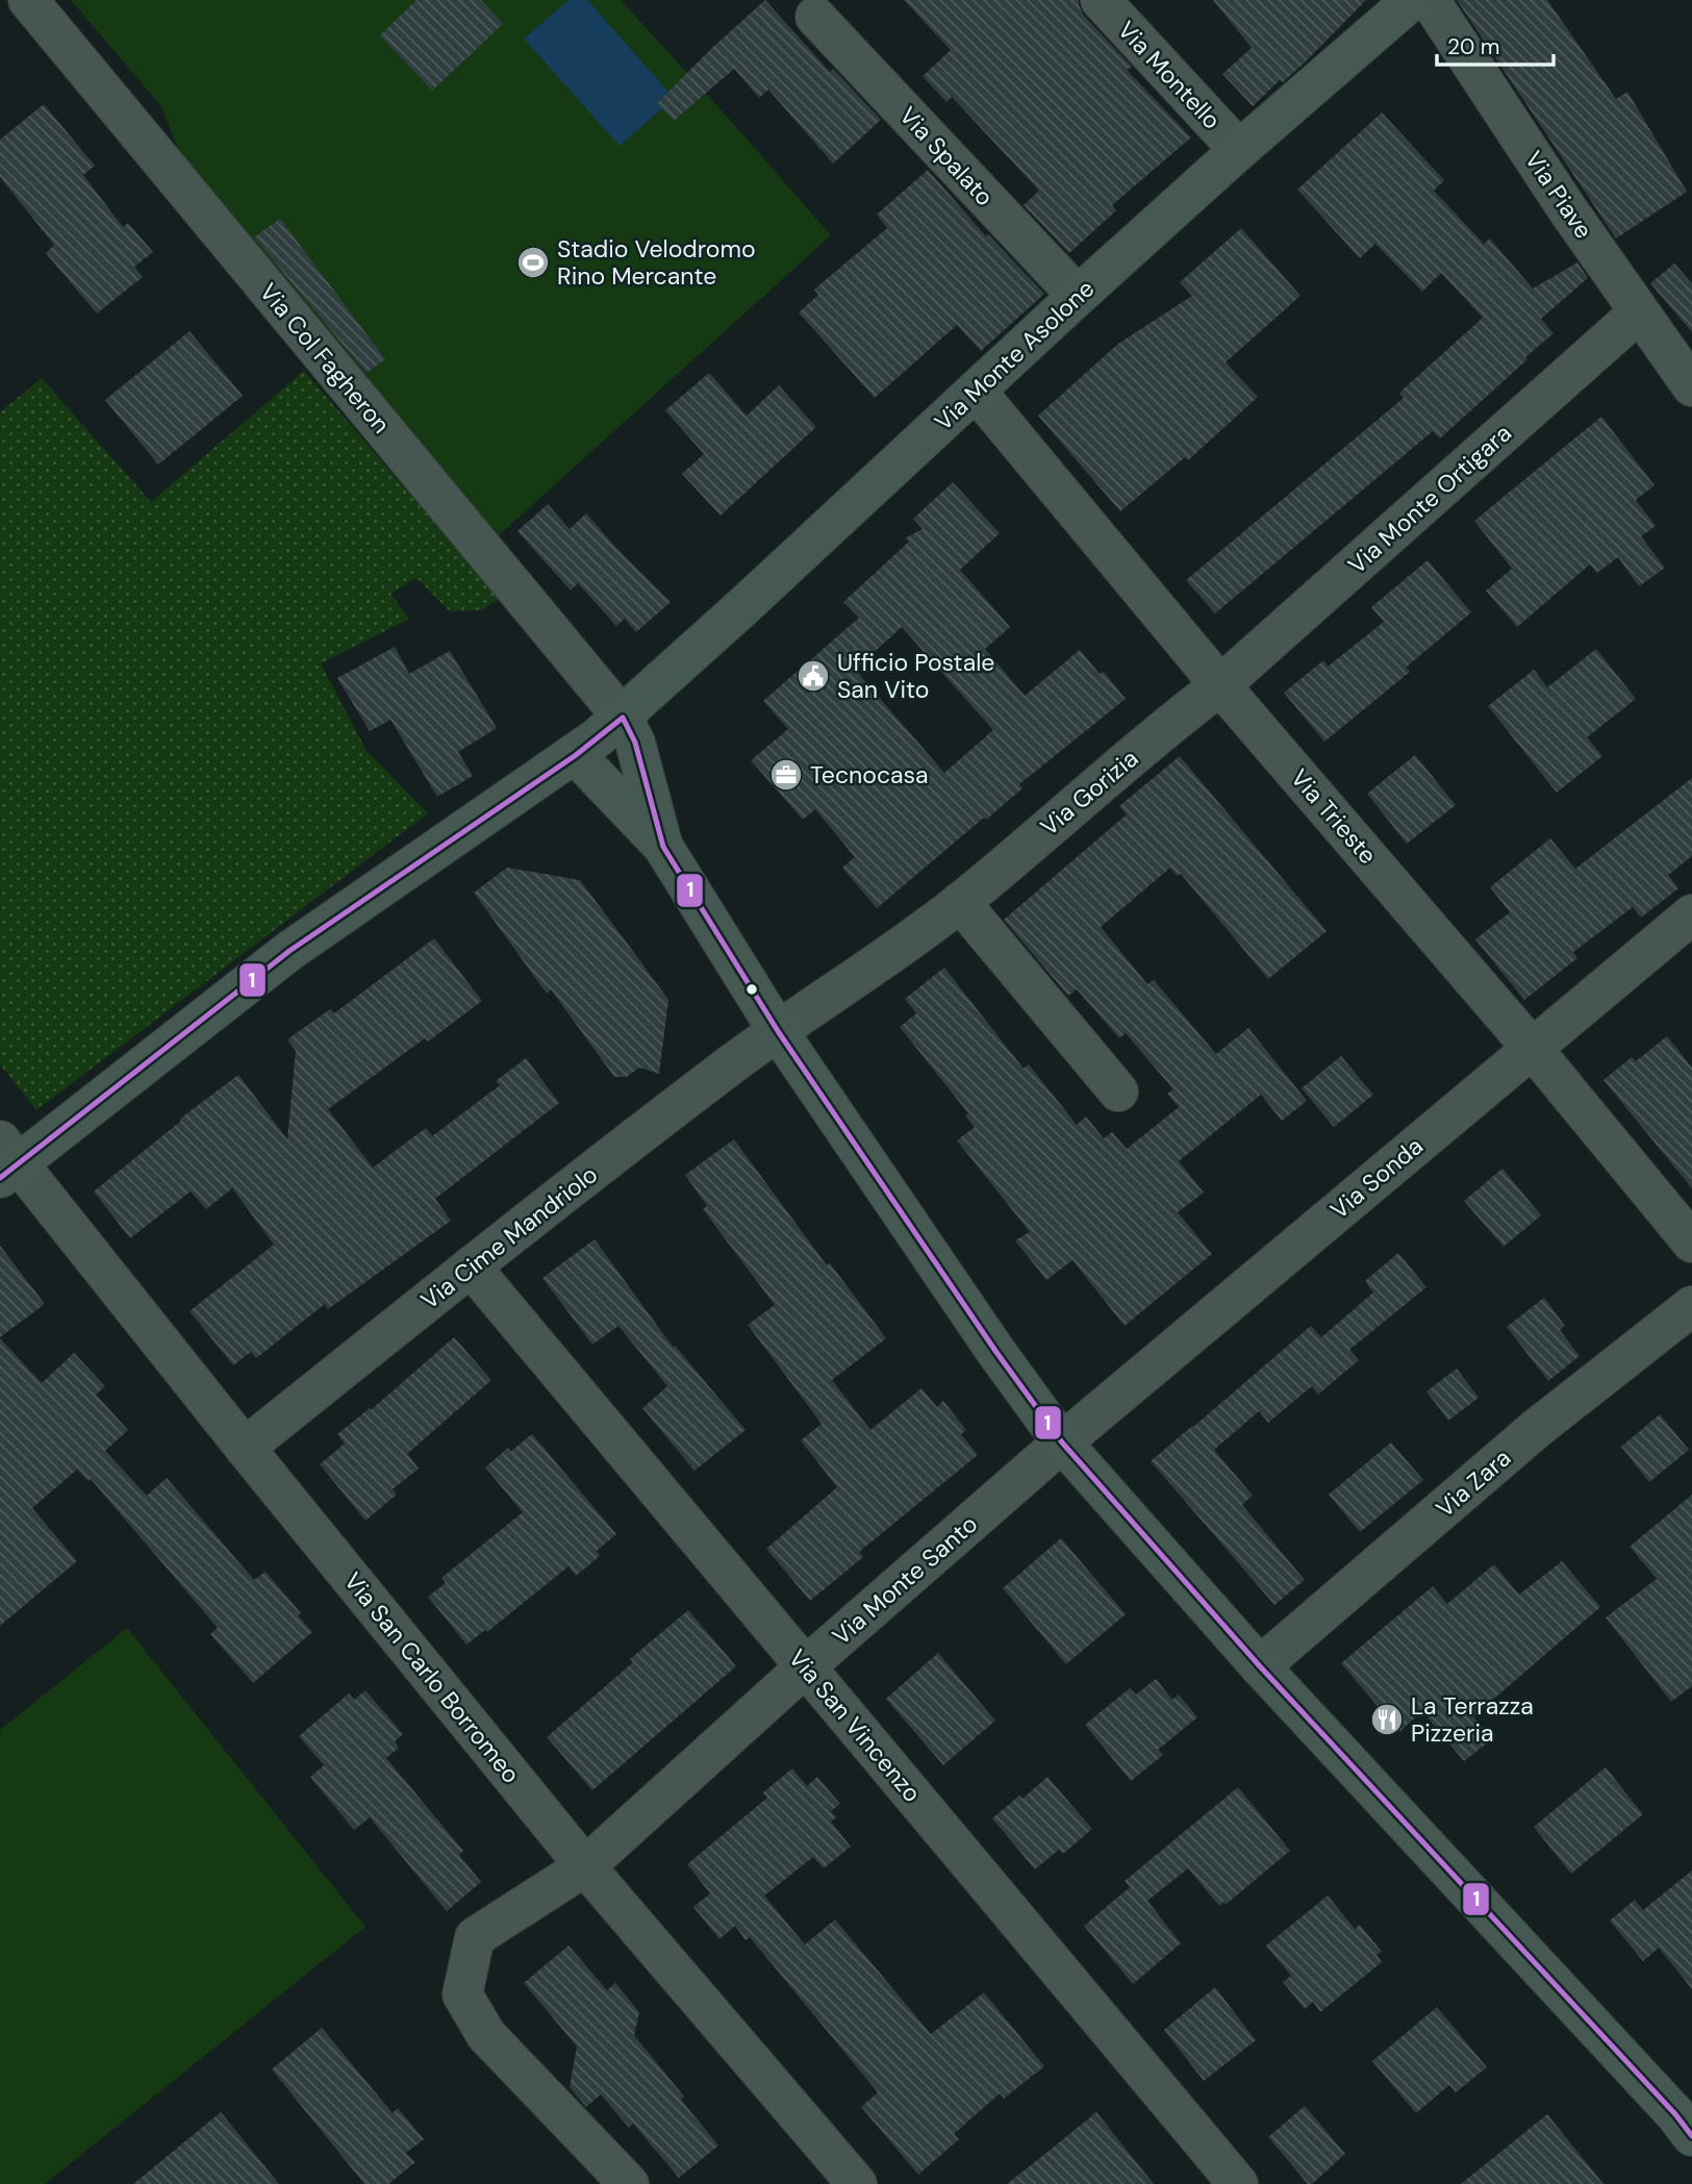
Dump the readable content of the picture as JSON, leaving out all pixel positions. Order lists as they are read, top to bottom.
{
  "streets": {
    "street": [
      "Via Montello",
      "Via Spalato",
      "Via Piave",
      "Via Monte Asolone",
      "Via Col Fagheron",
      "Via Monte Ortigara",
      "Via Gorizia",
      "Via Trieste",
      "Via Sonda",
      "Via Cime Mandriolo",
      "Via Zara",
      "Via Monte Santo",
      "Via San Carlo Borromeo",
      "Via San Vincenzo"
    ]
  },
  "crossings": [
    ["Via Montello", "Via Monte Asolone"],
    ["Via Spalato", "Via Monte Asolone"],
    ["Via Piave", "Via Monte Ortigara"],
    ["Via Monte Asolone", "Via Col Fagheron"],
    ["Via Monte Asolone", "Via Trieste"],
    ["Via Monte Asolone", "Via San Carlo Borromeo"],
    ["Via Monte Ortigara", "Via Gorizia"],
    ["Via Monte Ortigara", "Via Trieste"],
    ["Via Gorizia", "Via Trieste"],
    ["Via Gorizia", "Via Cime Mandriolo"],
    ["Via Trieste", "Via Sonda"],
    ["Via Sonda", "Via Monte Santo"],
    ["Via Cime Mandriolo", "Via San Carlo Borromeo"],
    ["Via Cime Mandriolo", "Via San Vincenzo"],
    ["Via Monte Santo", "Via San Carlo Borromeo"],
    ["Via Monte Santo", "Via San Vincenzo"]
  ],
  "places": {
    "sports": ["Stadio Velodromo Rino Mercante"],
    "public building": ["Ufficio Postale San Vito"],
    "office": ["Tecnocasa"],
    "restaurant": ["La Terrazza Pizzeria"]
  },
  "lines": ["transit line 1"],
  "scale_bar": "20 m"
}
